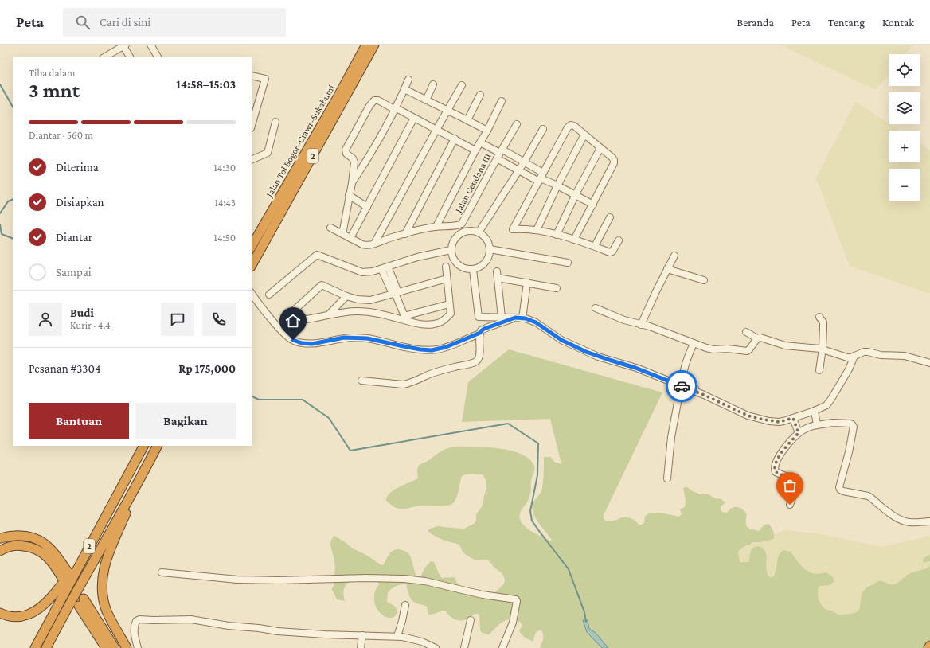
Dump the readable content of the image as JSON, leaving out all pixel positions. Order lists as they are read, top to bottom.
{
  "streets": {
    "highway": ["Jalan Tol Bogor–Ciawi–Sukabumi", "2"],
    "street": ["Jalan Cendana III"]
  },
  "page": {
    "header": "Peta",
    "search": "Cari di sini",
    "nav": [
      "Beranda",
      "Peta",
      "Tentang",
      "Kontak"
    ],
    "map_buttons": ["+", "−"],
    "heading": ["3 mnt", "Tiba dalam", "14:58–15:03"],
    "panel": [
      "Budi",
      "Kurir · 4.4",
      "Pesanan #3304",
      "Rp 175,000"
    ],
    "bar": "Diantar · 560 m",
    "list": [
      ["Diterima", "14:30"],
      ["Disiapkan", "14:43"],
      ["Diantar", "14:50"],
      "Sampai"
    ],
    "buttons": ["Bantuan", "Bagikan"]
  }
}
